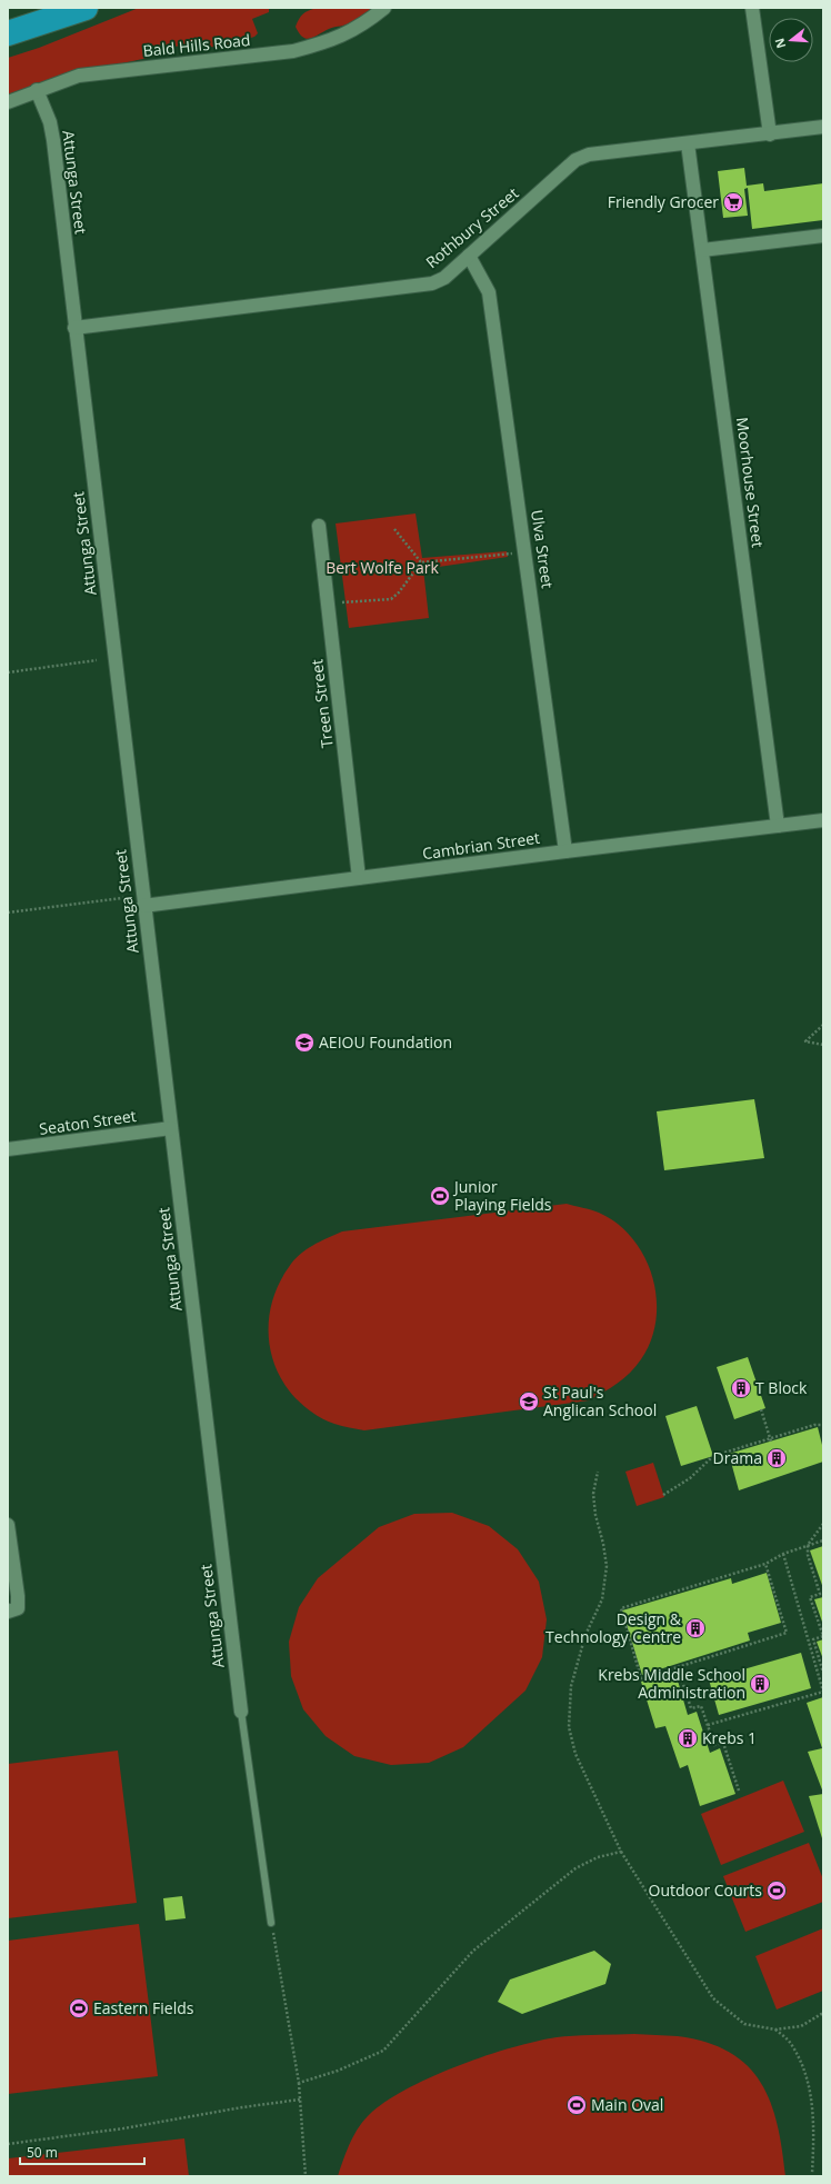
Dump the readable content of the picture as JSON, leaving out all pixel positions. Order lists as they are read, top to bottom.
{
  "streets": {
    "street": [
      "Bald Hills Road",
      "Attunga Street",
      "Rothbury Street",
      "Moorhouse Street",
      "Ulva Street",
      "Treen Street",
      "Cambrian Street",
      "Seaton Street"
    ]
  },
  "crossings": [
    ["Bald Hills Road", "Attunga Street"],
    ["Attunga Street", "Rothbury Street"],
    ["Attunga Street", "Cambrian Street"],
    ["Attunga Street", "Seaton Street"],
    ["Rothbury Street", "Moorhouse Street"],
    ["Rothbury Street", "Ulva Street"],
    ["Moorhouse Street", "Cambrian Street"],
    ["Ulva Street", "Cambrian Street"],
    ["Treen Street", "Cambrian Street"]
  ],
  "parks": ["Bert Wolfe Park"],
  "places": {
    "supermarket": ["Friendly Grocer"],
    "school or university": ["AEIOU Foundation", "St Paul's Anglican School"],
    "sports": [
      "Junior Playing Fields",
      "Outdoor Courts",
      "Eastern Fields",
      "Main Oval"
    ],
    "building": [
      "T Block",
      "Drama",
      "Design & Technology Centre",
      "Krebs Middle School Administration",
      "Krebs 1"
    ]
  },
  "scale_bar": "50 m",
  "north": "left"
}
